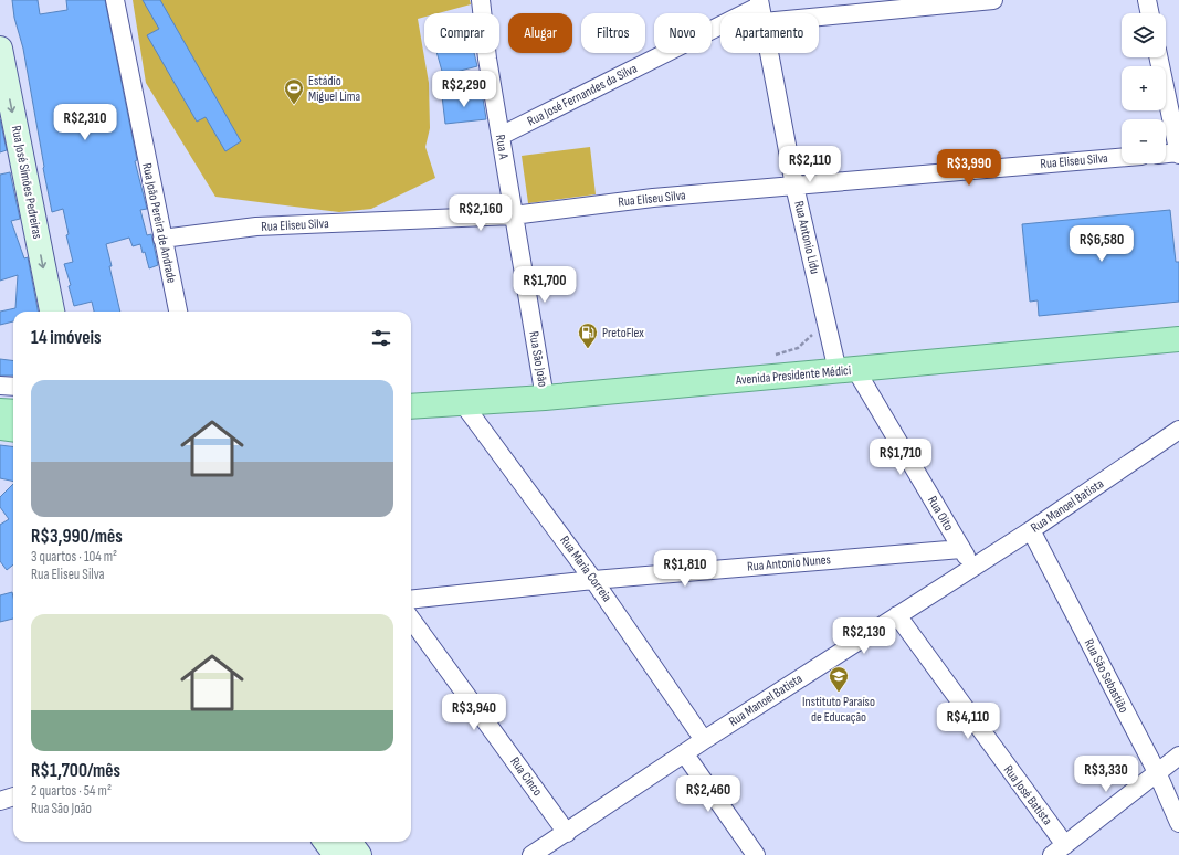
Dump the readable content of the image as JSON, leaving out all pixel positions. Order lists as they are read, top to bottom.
{
  "streets": {
    "main road": ["Rua José Simões Pedreiras", "Avenida Presidente Médici"],
    "street": [
      "Rua José Fernandes da Silva",
      "Rua A",
      "Rua Eliseu Silva",
      "Rua João Pereira de Andrade",
      "Rua Antonio Lidu",
      "Rua São João",
      "Rua Manoel Batista",
      "Rua Oito",
      "Rua Antonio Nunes",
      "Rua Maria Correia",
      "Rua São Sebastião",
      "Rua Cinco",
      "Rua José Batista"
    ]
  },
  "crossings": [
    ["Rua José Fernandes da Silva", "Rua A"],
    ["Rua José Fernandes da Silva", "Rua Antonio Lidu"],
    ["Rua A", "Rua Eliseu Silva"],
    ["Rua A", "Rua São João"],
    ["Rua Eliseu Silva", "Rua João Pereira de Andrade"],
    ["Rua Eliseu Silva", "Rua Antonio Lidu"],
    ["Rua Eliseu Silva", "Rua São João"],
    ["Rua Antonio Lidu", "Avenida Presidente Médici"],
    ["Rua Antonio Lidu", "Rua Oito"],
    ["Rua São João", "Avenida Presidente Médici"],
    ["Avenida Presidente Médici", "Rua Oito"],
    ["Avenida Presidente Médici", "Rua Maria Correia"],
    ["Rua Manoel Batista", "Rua Oito"],
    ["Rua Manoel Batista", "Rua Maria Correia"],
    ["Rua Manoel Batista", "Rua São Sebastião"],
    ["Rua Manoel Batista", "Rua Cinco"],
    ["Rua Manoel Batista", "Rua José Batista"],
    ["Rua Oito", "Rua Antonio Nunes"],
    ["Rua Antonio Nunes", "Rua Maria Correia"]
  ],
  "one_way": ["Rua José Simões Pedreiras"],
  "places": {
    "sports": ["Estádio Miguel Lima"],
    "fuel station": ["PretoFlex"],
    "school or university": ["Instituto Paraíso de Educação"]
  },
  "page": {
    "map_buttons": ["+", "−"],
    "chip": [
      "Comprar",
      "Alugar",
      "Filtros",
      "Novo",
      "Apartamento"
    ],
    "price": [
      "R$2,290",
      "R$2,310",
      "R$2,110",
      "R$3,990",
      "R$2,160",
      "R$6,580",
      "R$1,700",
      "R$1,710",
      "R$1,810",
      "R$2,130",
      "R$3,940",
      "R$4,110",
      "R$3,330",
      "R$2,460"
    ],
    "heading": "14 imóveis",
    "list": [
      {
        "name": "R$3,990/mês",
        "note": "3 quartos · 104 m² · Rua Eliseu Silva"
      },
      {
        "name": "R$1,700/mês",
        "note": "2 quartos · 54 m² · Rua São João"
      }
    ]
  }
}
